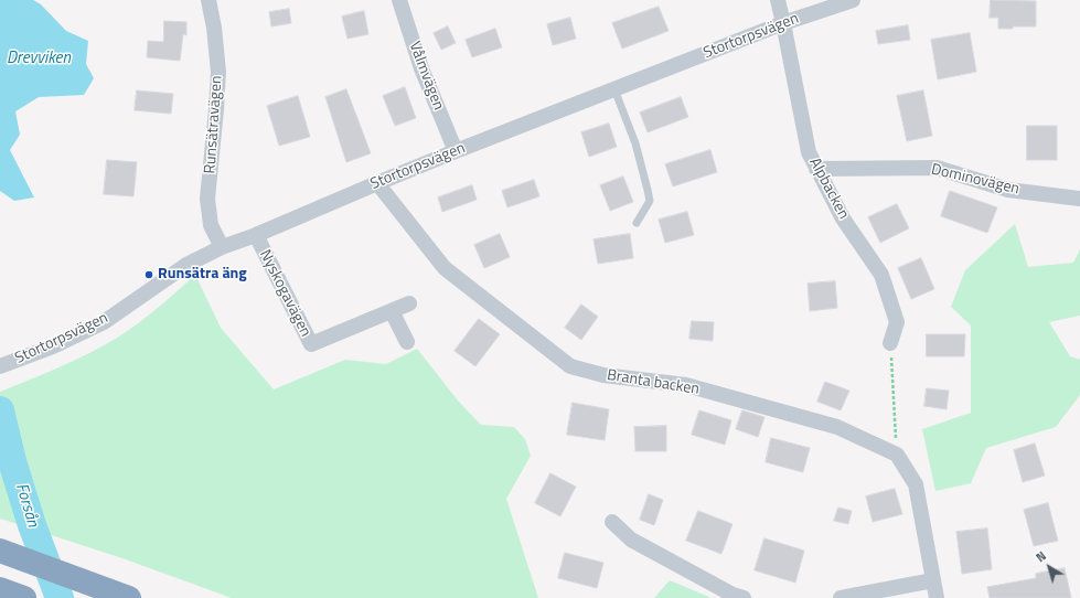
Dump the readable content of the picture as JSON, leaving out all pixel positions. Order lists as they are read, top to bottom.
{
  "streets": {
    "street": [
      "Stortorpsvägen",
      "Vålmvägen",
      "Runsätravägen",
      "Dominovägen",
      "Alpbacken",
      "Nyskogavägen",
      "Branta backen"
    ]
  },
  "crossings": [
    ["Stortorpsvägen", "Vålmvägen"],
    ["Stortorpsvägen", "Runsätravägen"],
    ["Stortorpsvägen", "Alpbacken"],
    ["Stortorpsvägen", "Nyskogavägen"],
    ["Stortorpsvägen", "Branta backen"],
    ["Dominovägen", "Alpbacken"]
  ],
  "water": ["Drevviken", "Forsån"],
  "places": ["Runsätra äng"],
  "north": "top left"
}
